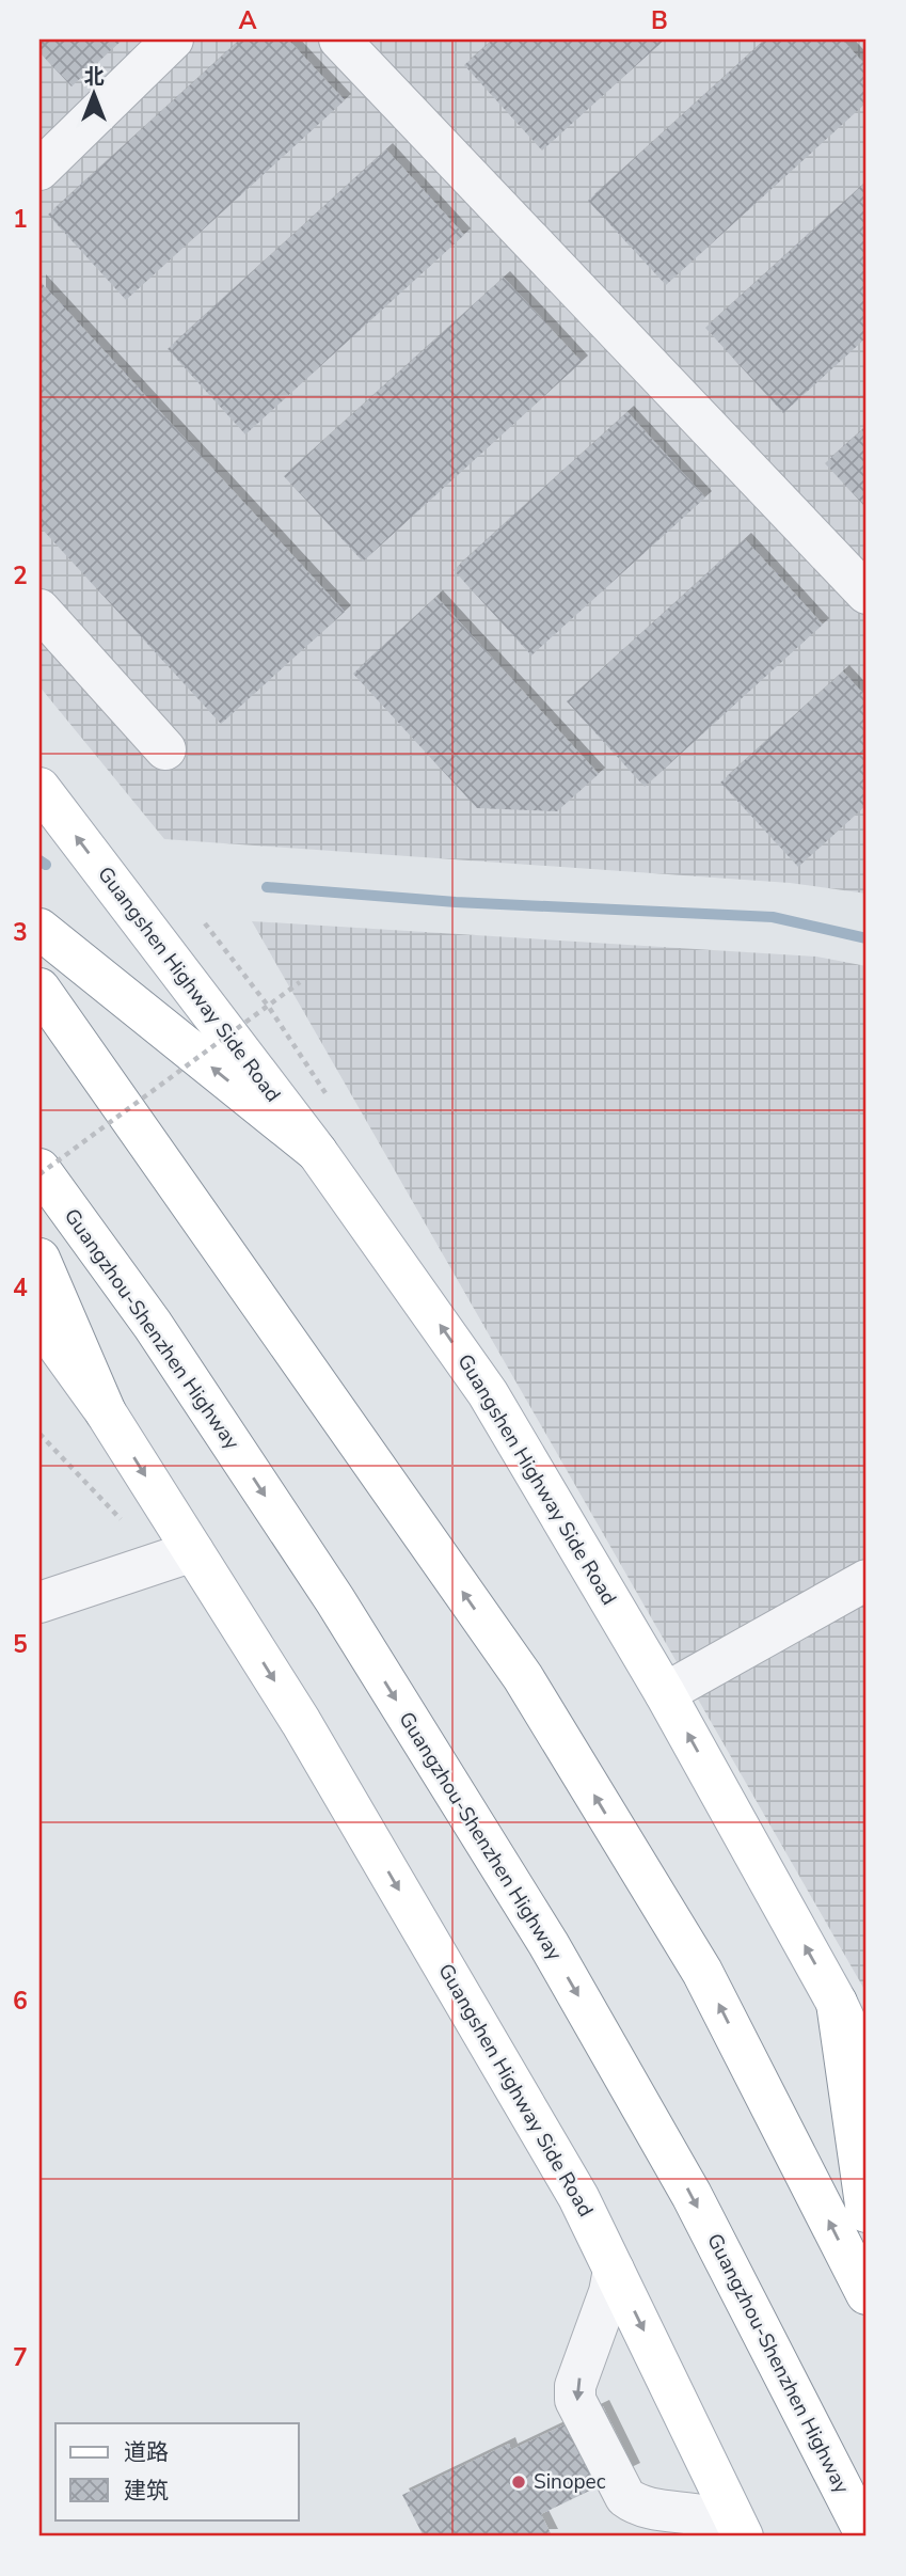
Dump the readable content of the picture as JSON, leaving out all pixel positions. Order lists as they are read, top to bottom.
{
  "streets": {
    "main road": ["Guangshen Highway Side Road", "Guangzhou-Shenzhen Highway"]
  },
  "places": ["Sinopec"],
  "legend": ["道路", "建筑"],
  "north": "top",
  "grid": {
    "columns": ["A", "B"],
    "rows": [
      "1",
      "2",
      "3",
      "4",
      "5",
      "6",
      "7"
    ]
  }
}
